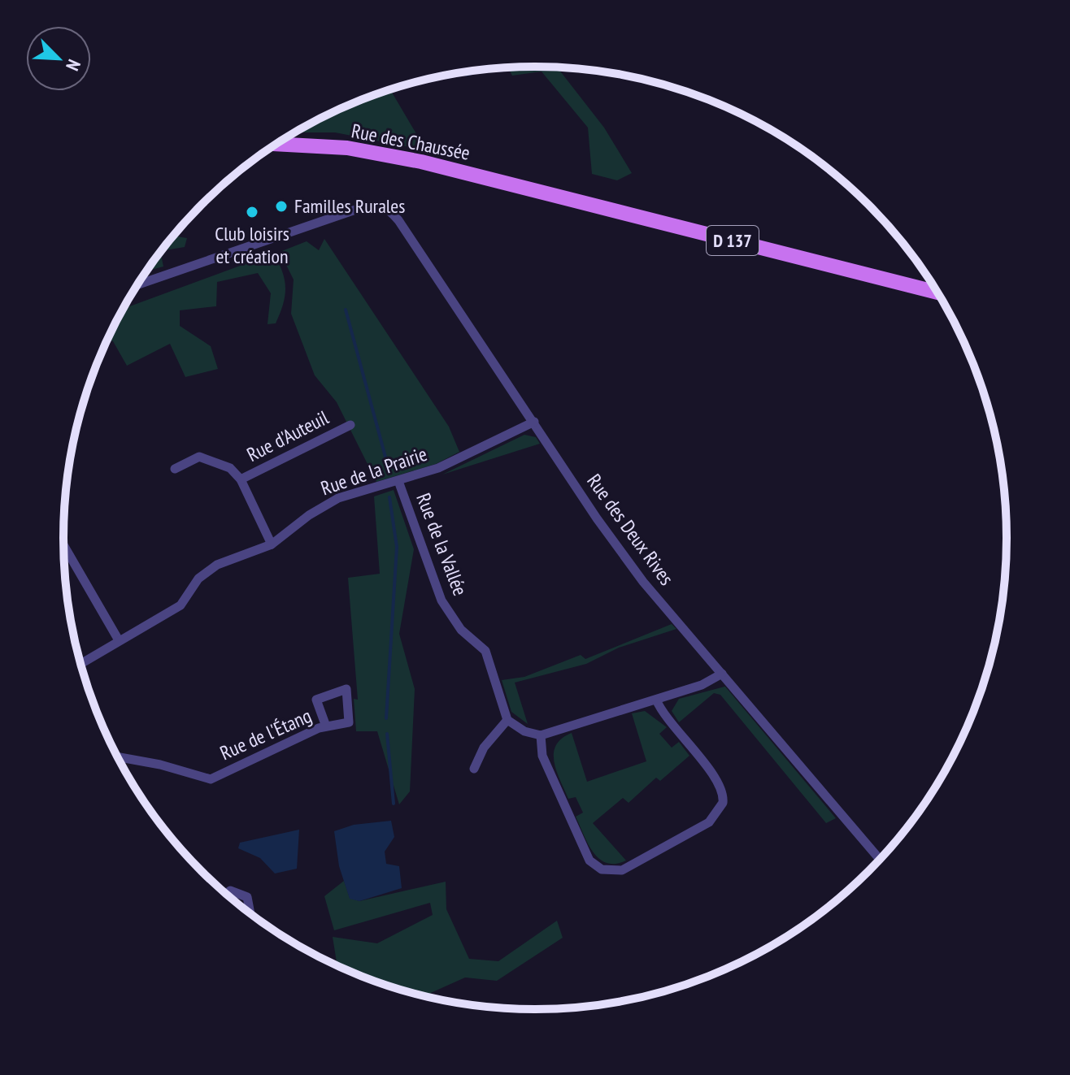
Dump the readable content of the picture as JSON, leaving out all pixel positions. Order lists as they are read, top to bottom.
{
  "streets": {
    "main road": ["Rue des Chaussée", "D 137"],
    "street": [
      "Rue d'Auteuil",
      "Rue de la Prairie",
      "Rue des Deux Rives",
      "Rue de la Vallée",
      "Rue de l'Étang"
    ]
  },
  "crossings": [
    ["Rue d'Auteuil", "Rue de la Prairie"],
    ["Rue de la Prairie", "Rue des Deux Rives"],
    ["Rue de la Prairie", "Rue de la Vallée"]
  ],
  "places": ["Familles Rurales", "Club loisirs et création"],
  "north": "bottom right"
}
